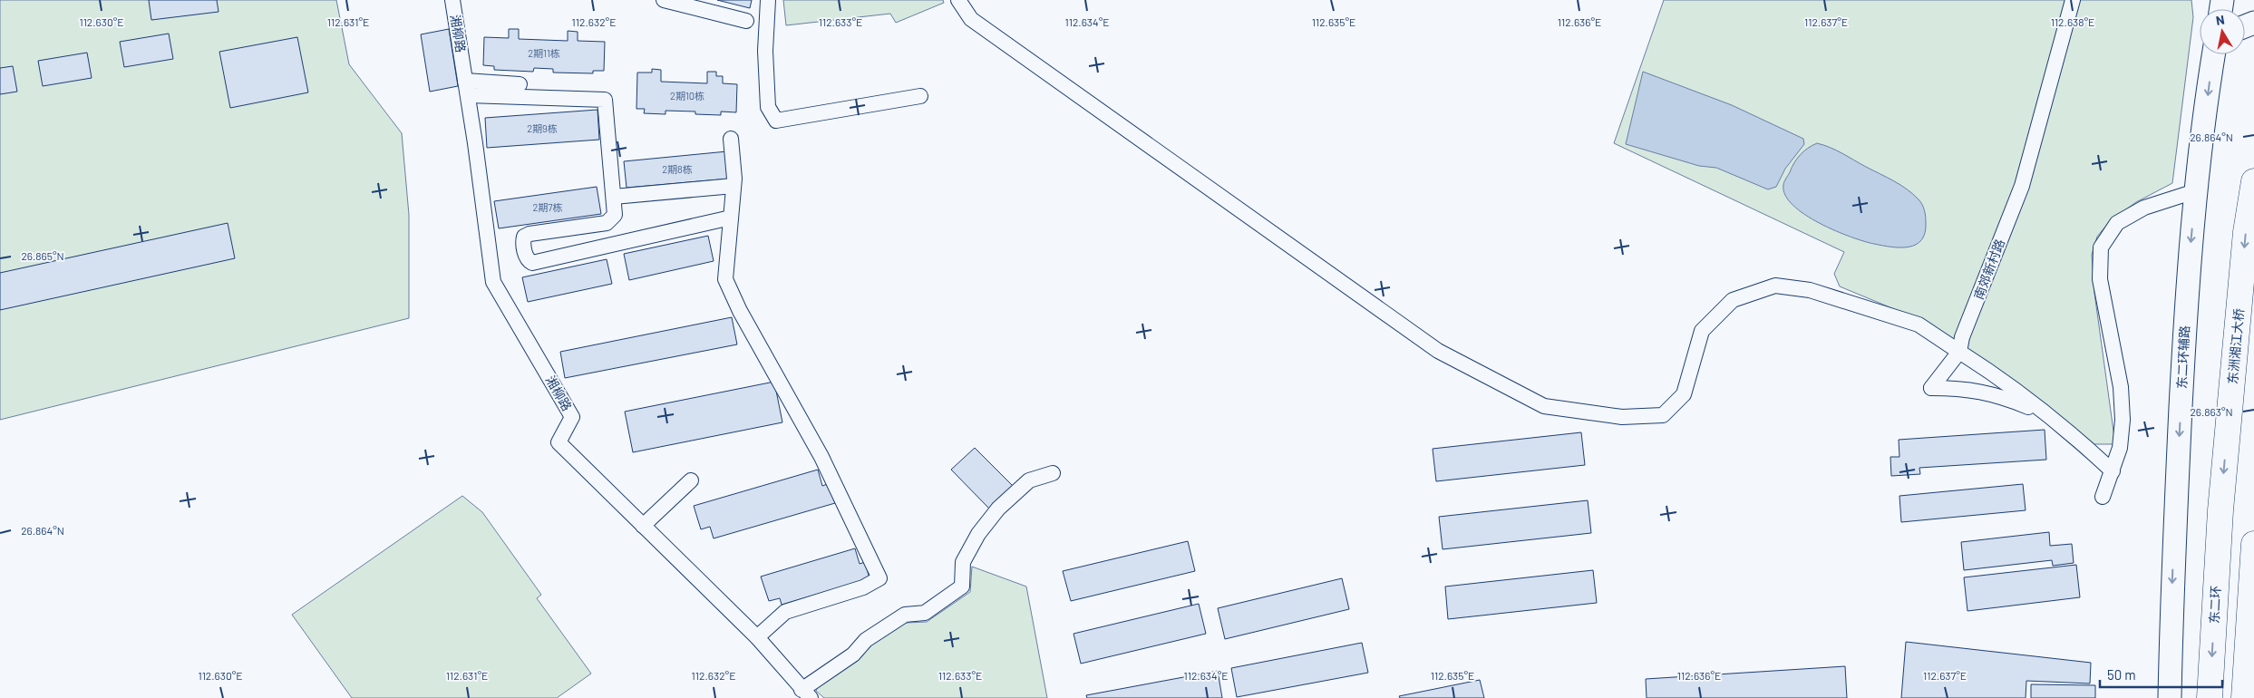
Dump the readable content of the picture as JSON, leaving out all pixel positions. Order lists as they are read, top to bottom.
{
  "streets": {
    "highway": ["东洲湘江大桥", "东二环"],
    "main road": ["东二环辅路"],
    "street": ["湘柳路", "南郊新村路"]
  },
  "crossings": [
    ["东洲湘江大桥", "东二环"]
  ],
  "one_way": ["东洲湘江大桥", "东二环辅路"],
  "house_numbers": [
    "2期11栋",
    "2期10栋",
    "2期9栋",
    "2期8栋",
    "2期7栋"
  ],
  "scale_bar": "50 m",
  "north": "top",
  "coordinates": [
    "112.630°E",
    "112.631°E",
    "112.632°E",
    "112.633°E",
    "112.634°E",
    "112.635°E",
    "112.636°E",
    "112.638°E",
    "112.637°E",
    "26.864°N",
    "26.865°N",
    "26.863°N"
  ]
}
